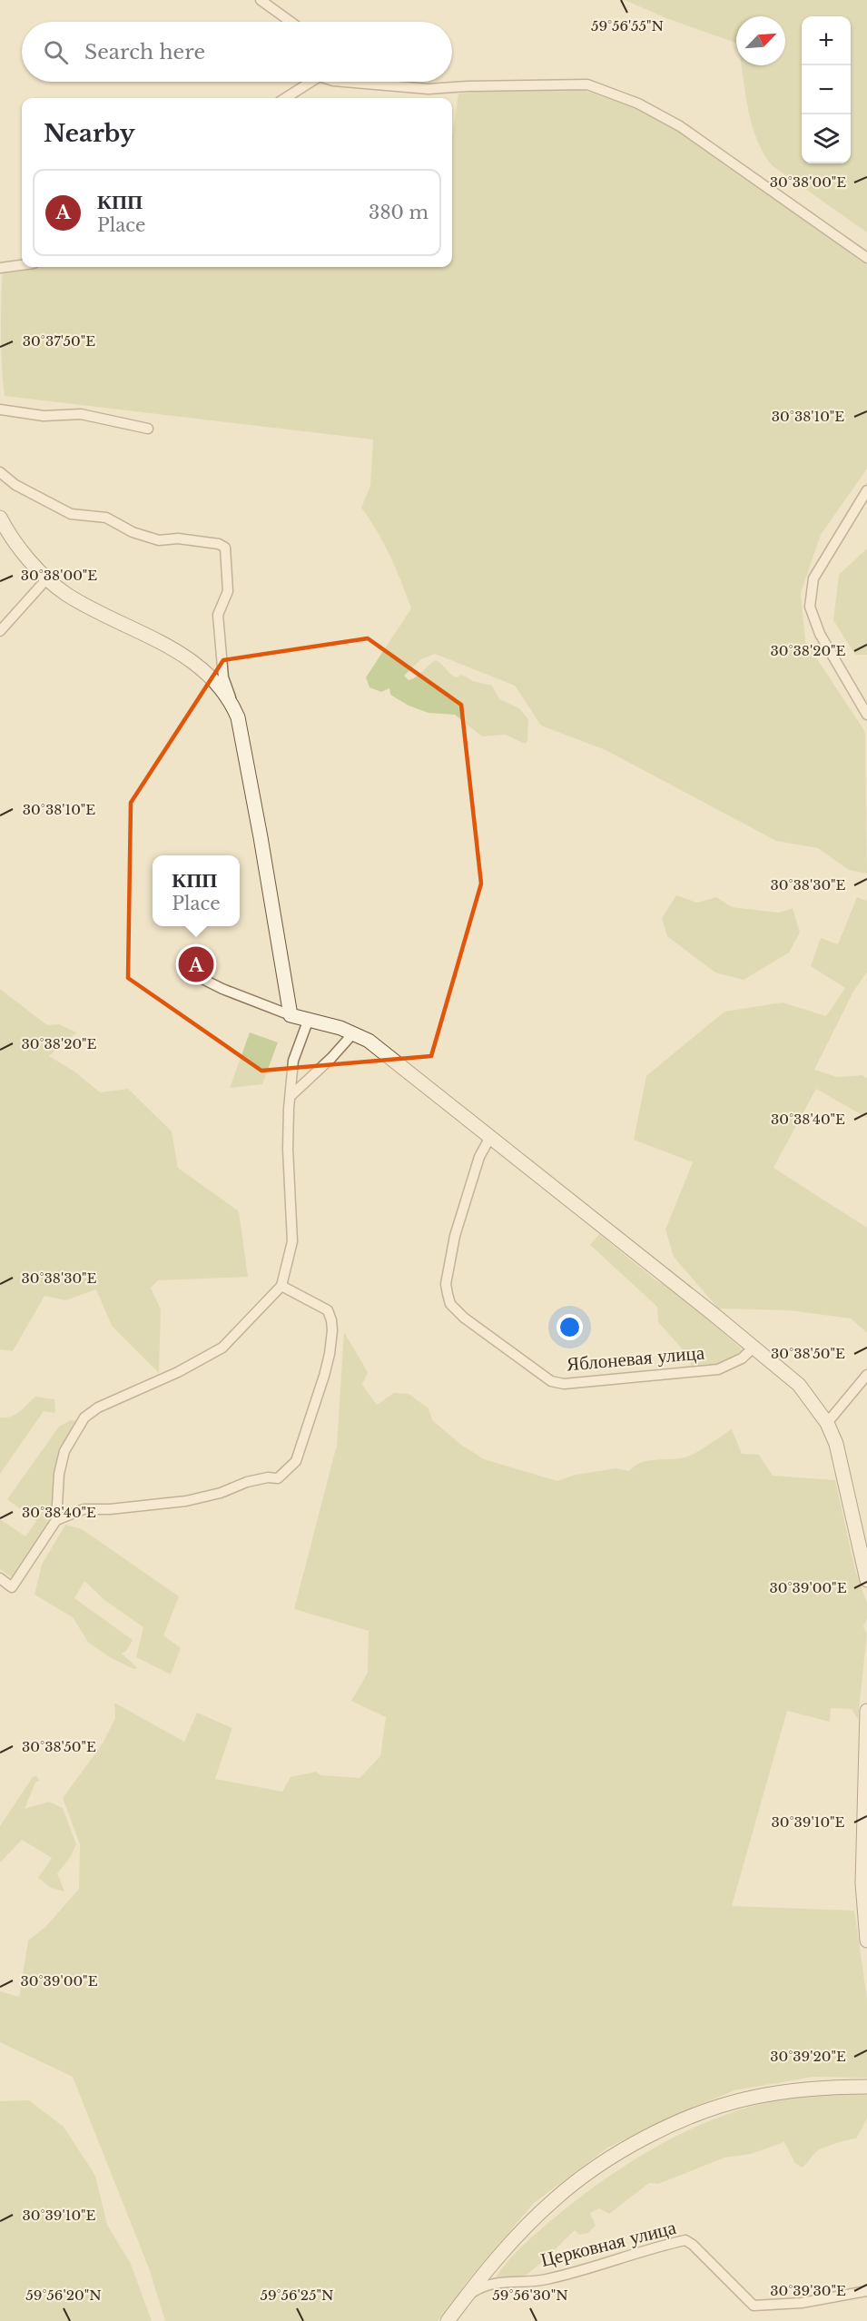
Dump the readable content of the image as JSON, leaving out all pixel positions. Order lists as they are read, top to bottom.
{
  "streets": {
    "street": ["Яблоневая улица", "Церковная улица"]
  },
  "north": "top right",
  "page": {
    "map_buttons": ["+", "−"],
    "search": "Search here",
    "heading": "Nearby",
    "list": [
      {
        "mark": "A",
        "name": "КПП",
        "note": "Place",
        "value": "380 m"
      }
    ],
    "popup": ["КПП", "Place"],
    "pins": "A"
  },
  "coordinates": [
    "59°56'55\"N",
    "30°38'00\"E",
    "30°37'50\"E",
    "30°38'10\"E",
    "30°38'20\"E",
    "30°38'30\"E",
    "30°38'40\"E",
    "30°38'50\"E",
    "30°39'00\"E",
    "30°39'10\"E",
    "30°39'20\"E",
    "30°39'30\"E",
    "59°56'20\"N",
    "59°56'25\"N",
    "59°56'30\"N"
  ]
}
